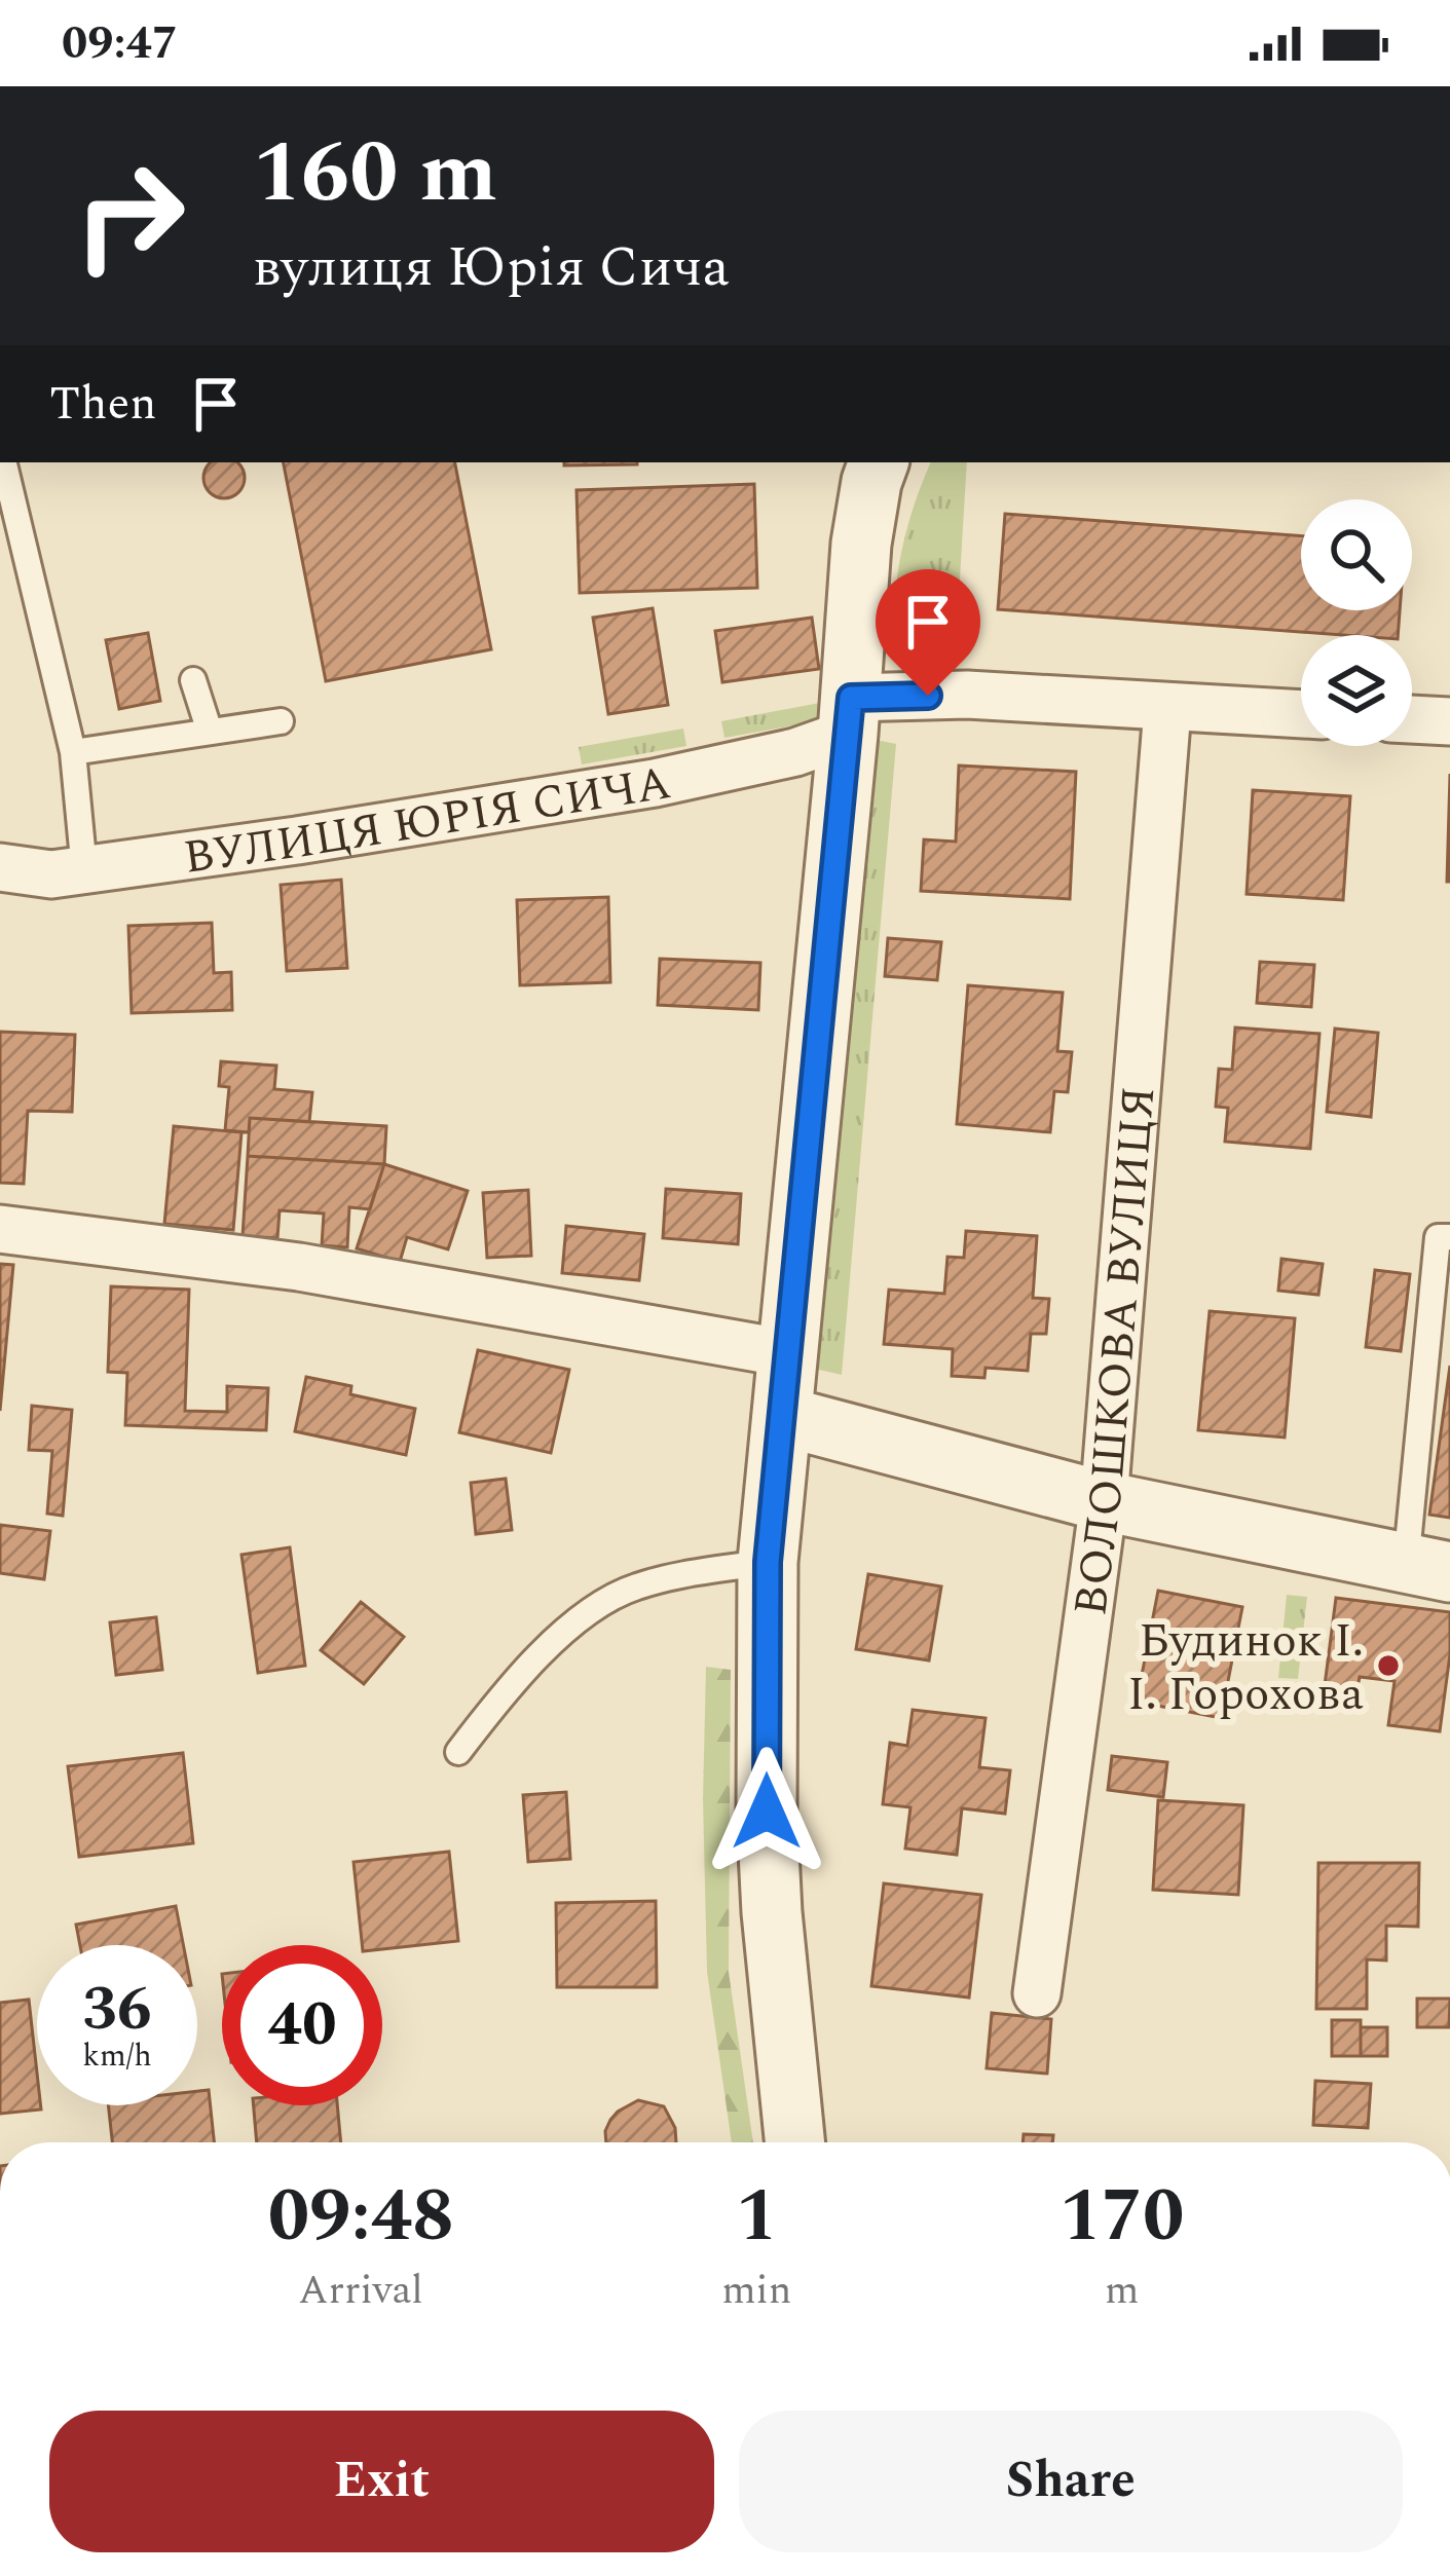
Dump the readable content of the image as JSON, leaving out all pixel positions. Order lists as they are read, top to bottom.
{
  "streets": {
    "street": ["ВУЛИЦЯ ЮРІЯ СИЧА", "ВОЛОШКОВА ВУЛИЦЯ"]
  },
  "crossings": [
    ["ВУЛИЦЯ ЮРІЯ СИЧА", "ВОЛОШКОВА ВУЛИЦЯ"]
  ],
  "places": ["Будинок І. І. Горохова"],
  "page": {
    "status": "09:47",
    "turn": ["160 m", "вулиця Юрія Сича"],
    "then": "Then",
    "speed": "36 km/h",
    "limit": "40",
    "eta": [
      "09:48",
      "Arrival",
      "1",
      "min",
      "170",
      "m"
    ],
    "buttons": ["Exit", "Share"]
  }
}
